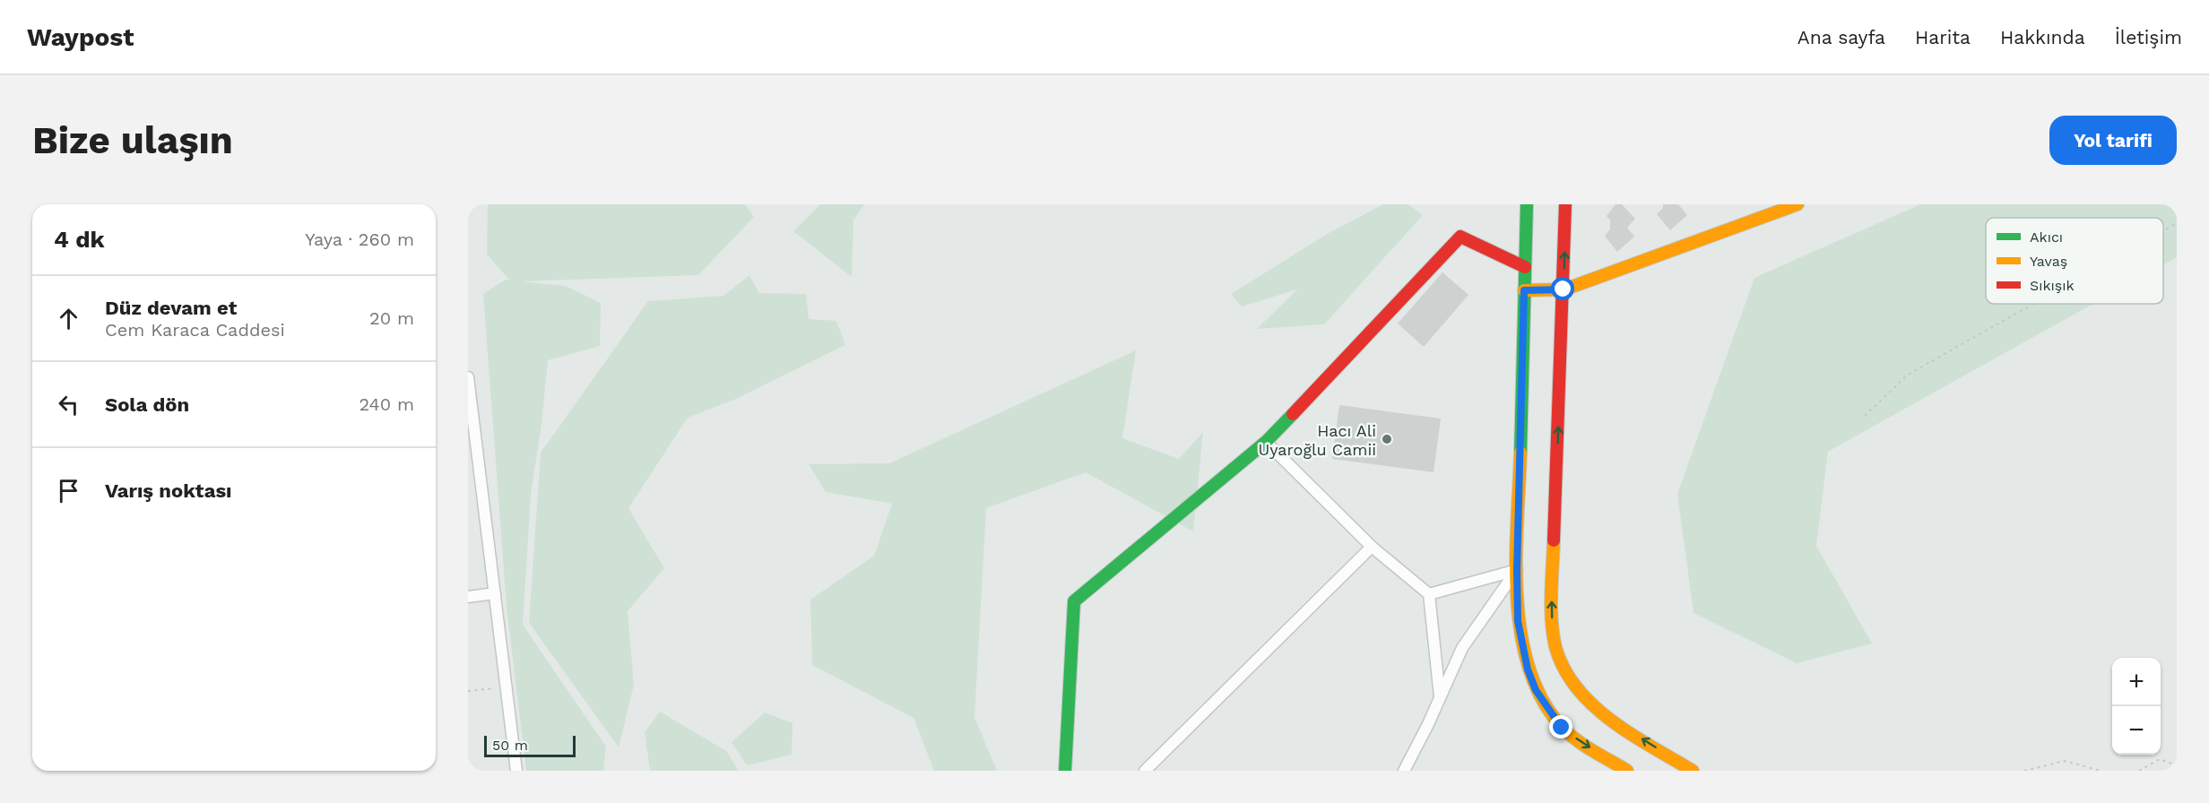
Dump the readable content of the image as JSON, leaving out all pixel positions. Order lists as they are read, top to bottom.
{
  "places": ["Hacı Ali Uyaroğlu Camii"],
  "legend": ["Akıcı", "Yavaş", "Sıkışık"],
  "scale_bar": "50 m",
  "page": {
    "header": "Waypost",
    "nav": [
      "Ana sayfa",
      "Harita",
      "Hakkında",
      "İletişim"
    ],
    "buttons": "Yol tarifi",
    "title": "Bize ulaşın",
    "heading": ["4 dk", "Yaya · 260 m"],
    "list": [
      ["Düz devam et", "Cem Karaca Caddesi", "20 m"],
      ["Sola dön", "240 m"],
      "Varış noktası"
    ],
    "map_buttons": ["+", "−"],
    "scale": "50 m"
  }
}
